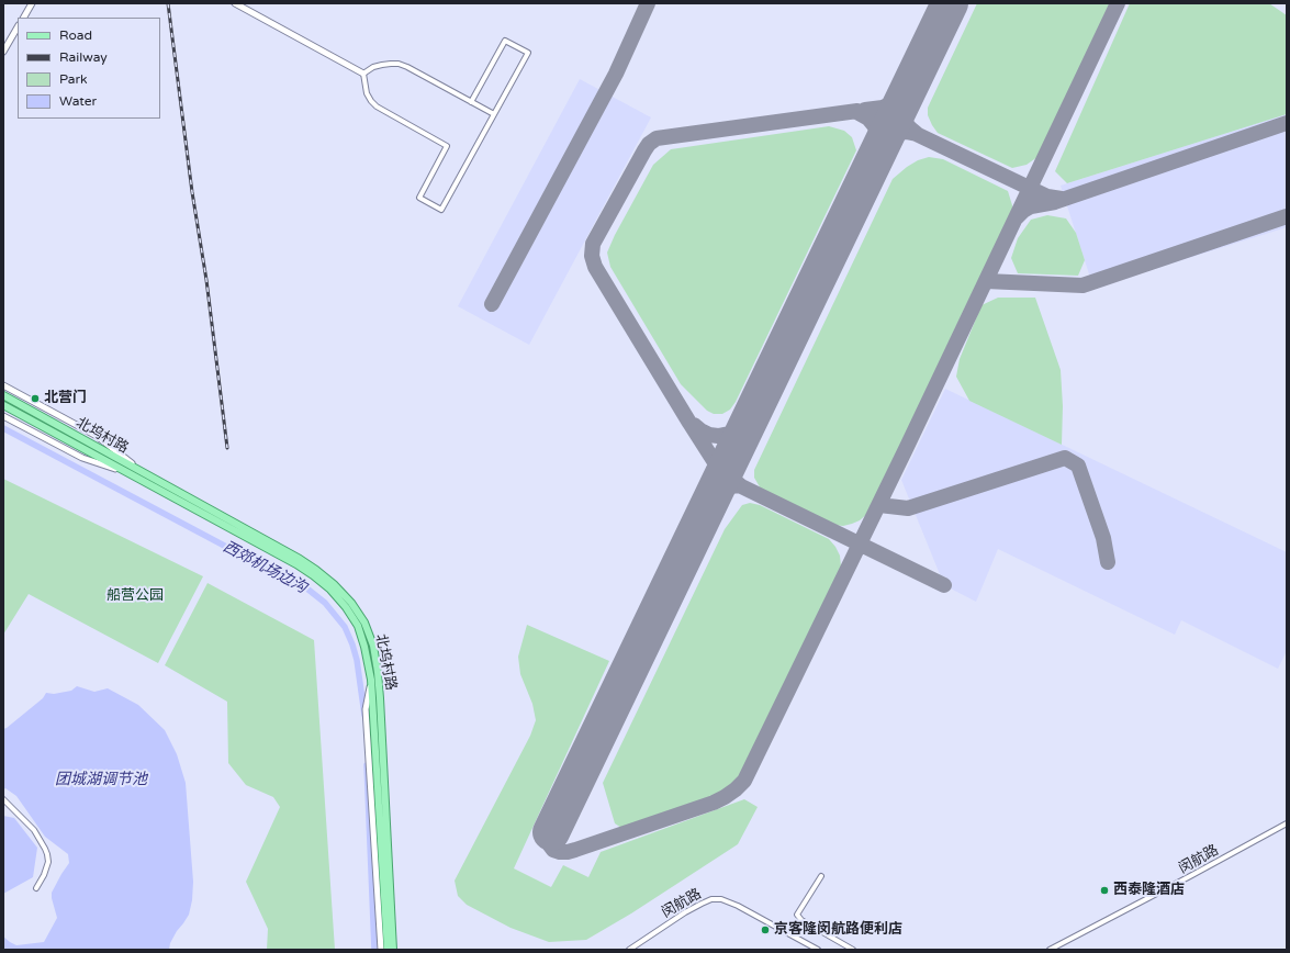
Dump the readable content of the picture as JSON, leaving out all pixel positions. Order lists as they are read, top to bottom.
{
  "streets": {
    "main road": ["北坞村路"],
    "street": ["闵航路"]
  },
  "water": ["西郊机场边沟", "团城湖调节池"],
  "parks": ["船营公园"],
  "places": ["北营门", "西泰隆酒店", "京客隆闵航路便利店"],
  "legend": [
    "Road",
    "Railway",
    "Park",
    "Water"
  ]
}
